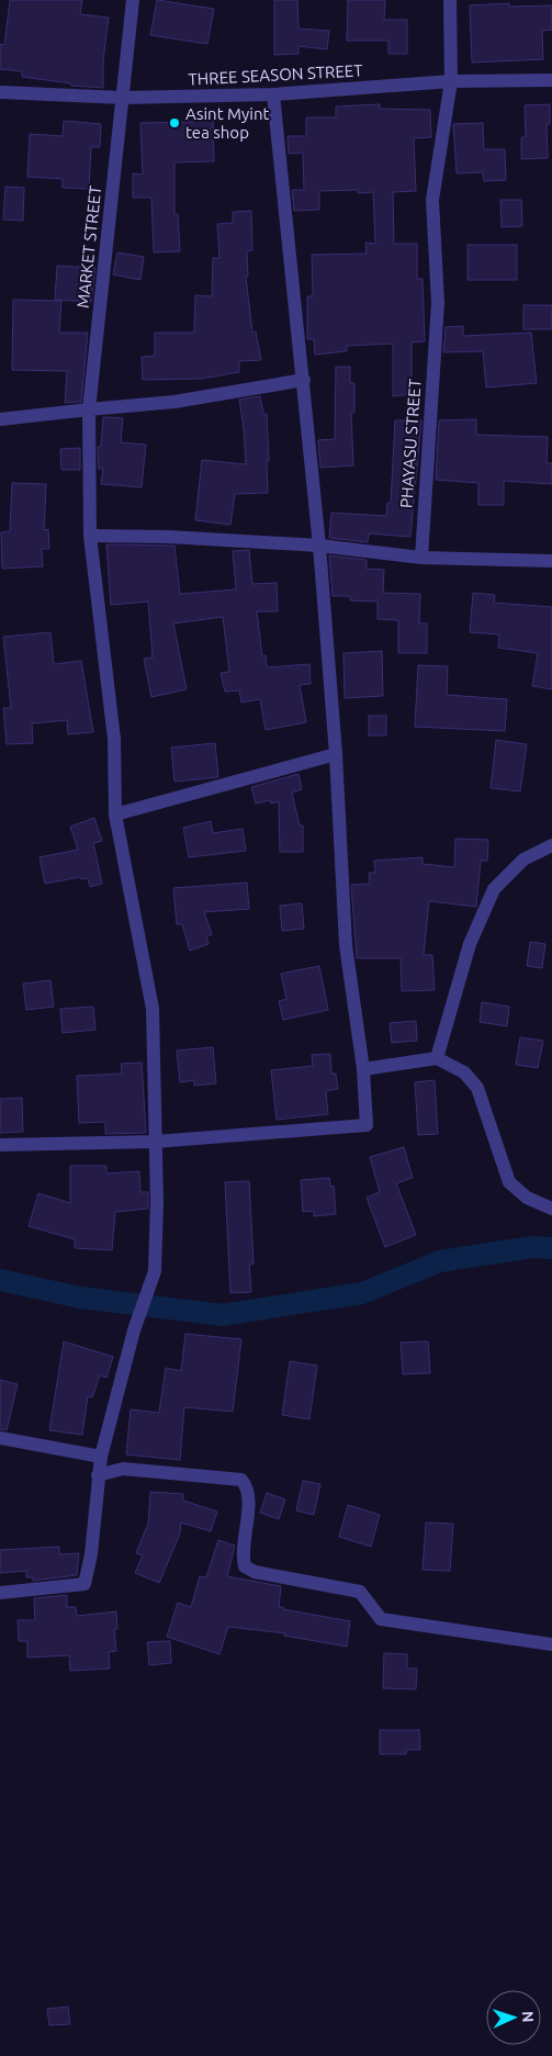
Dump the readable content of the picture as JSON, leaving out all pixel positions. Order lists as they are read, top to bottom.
{
  "streets": {
    "street": ["THREE SEASON STREET", "MARKET STREET", "PHAYASU STREET"]
  },
  "crossings": [
    ["THREE SEASON STREET", "MARKET STREET"],
    ["THREE SEASON STREET", "PHAYASU STREET"]
  ],
  "places": ["Asint Myint tea shop"],
  "north": "right"
}
